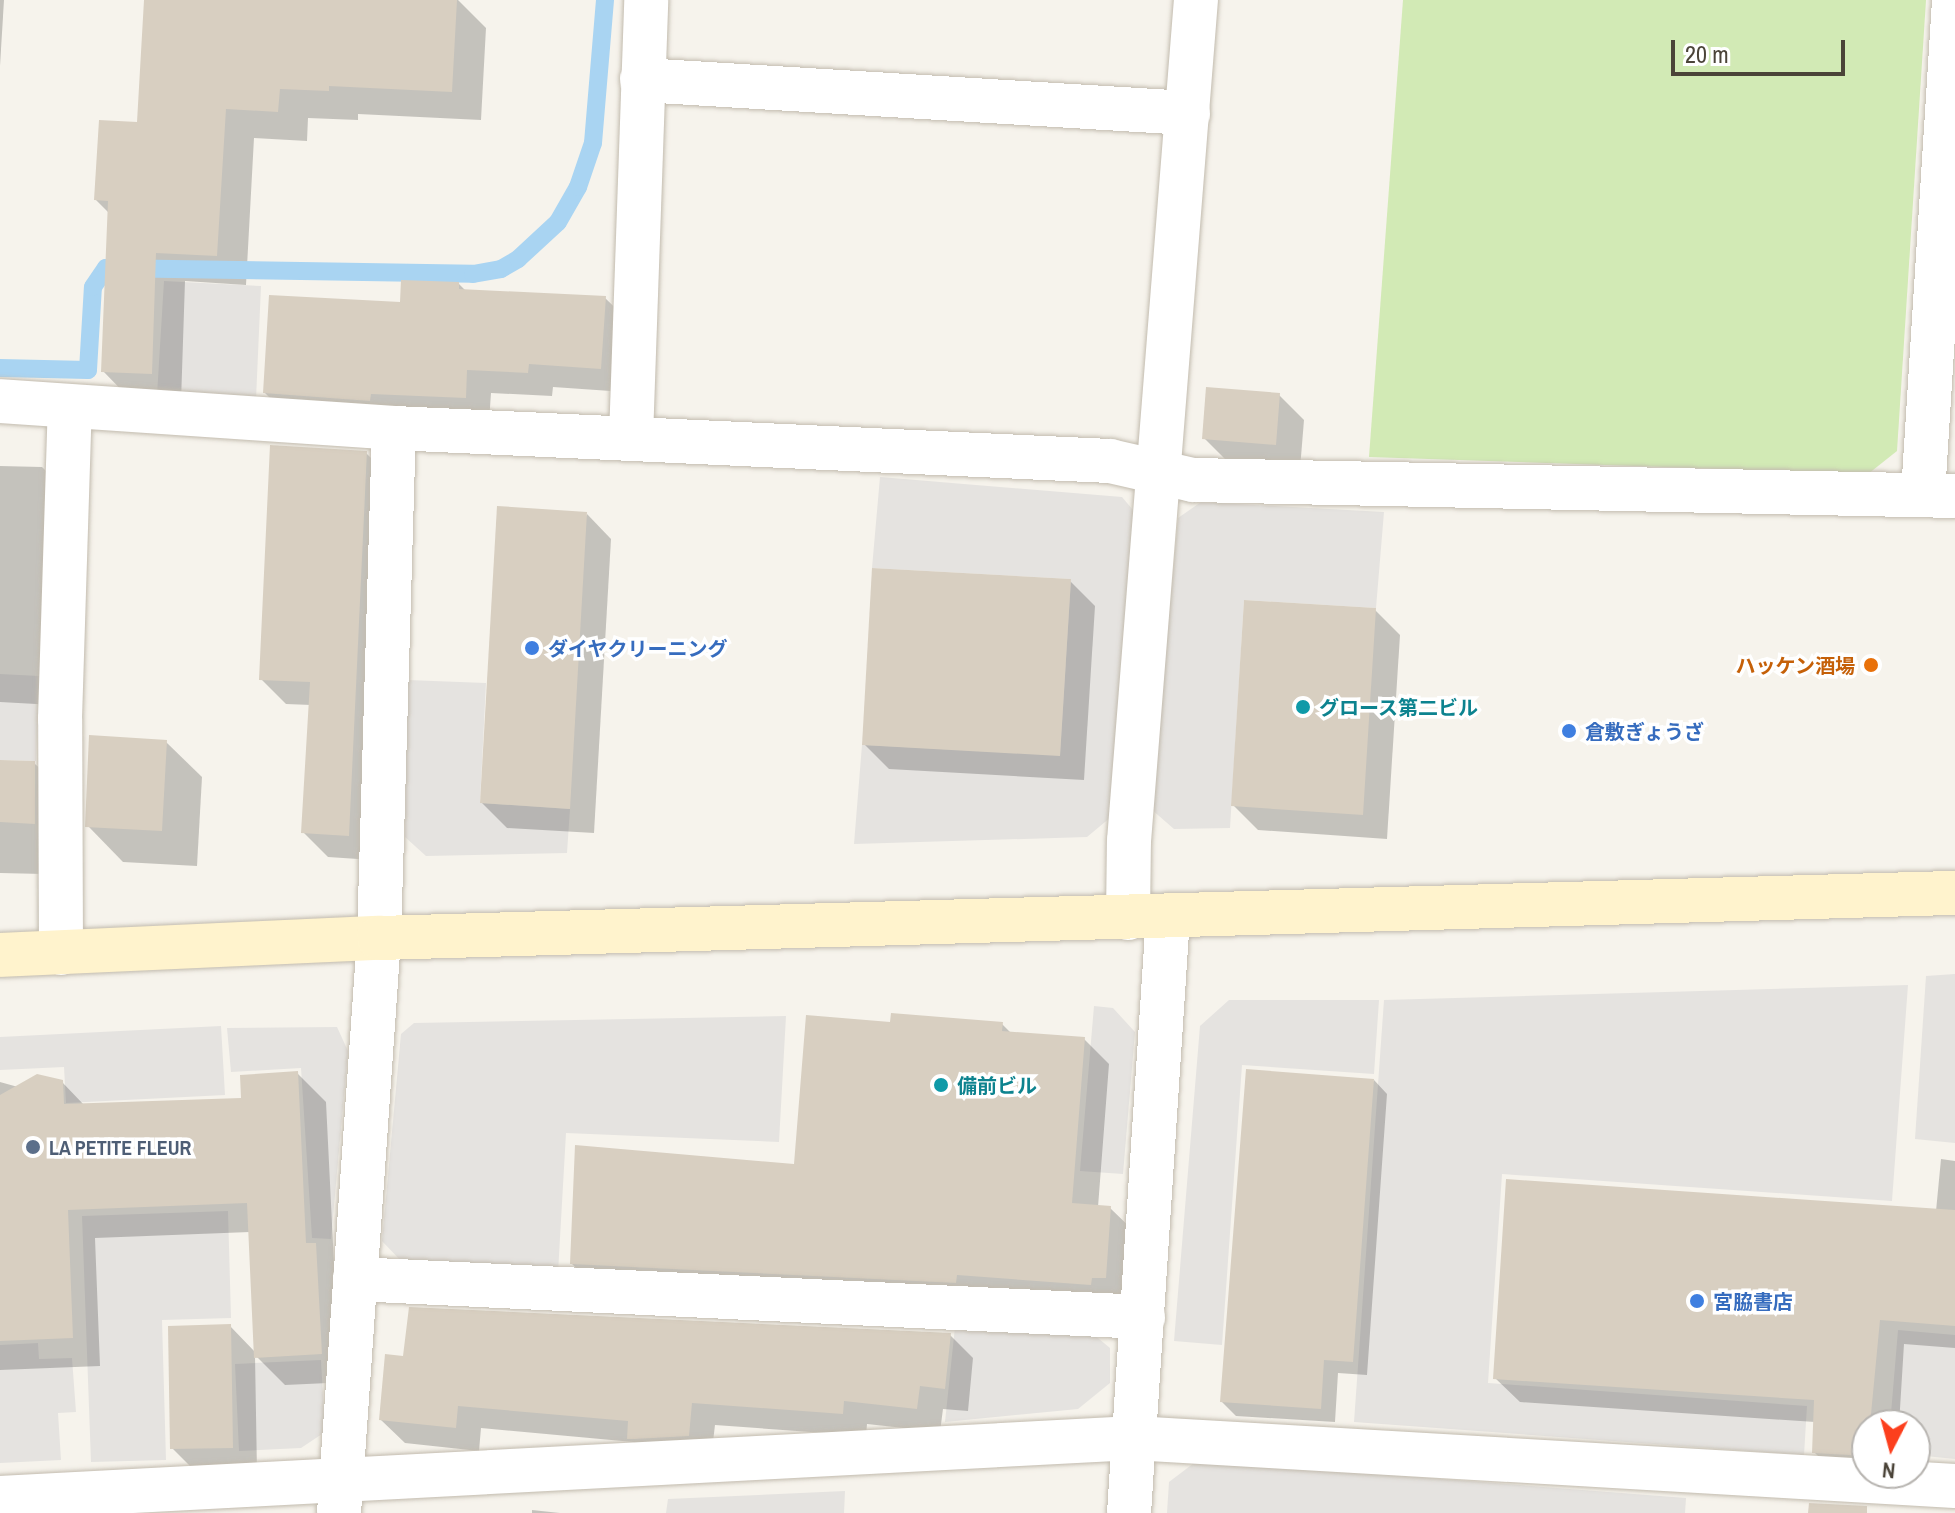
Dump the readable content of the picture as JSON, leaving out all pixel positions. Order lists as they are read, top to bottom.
{
  "places": [
    "ダイヤクリーニング",
    "ハッケン酒場",
    "グロース第二ビル",
    "倉敷ぎょうざ",
    "備前ビル",
    "LA PETITE FLEUR",
    "宮脇書店"
  ],
  "scale_bar": "20 m",
  "north": "bottom"
}
